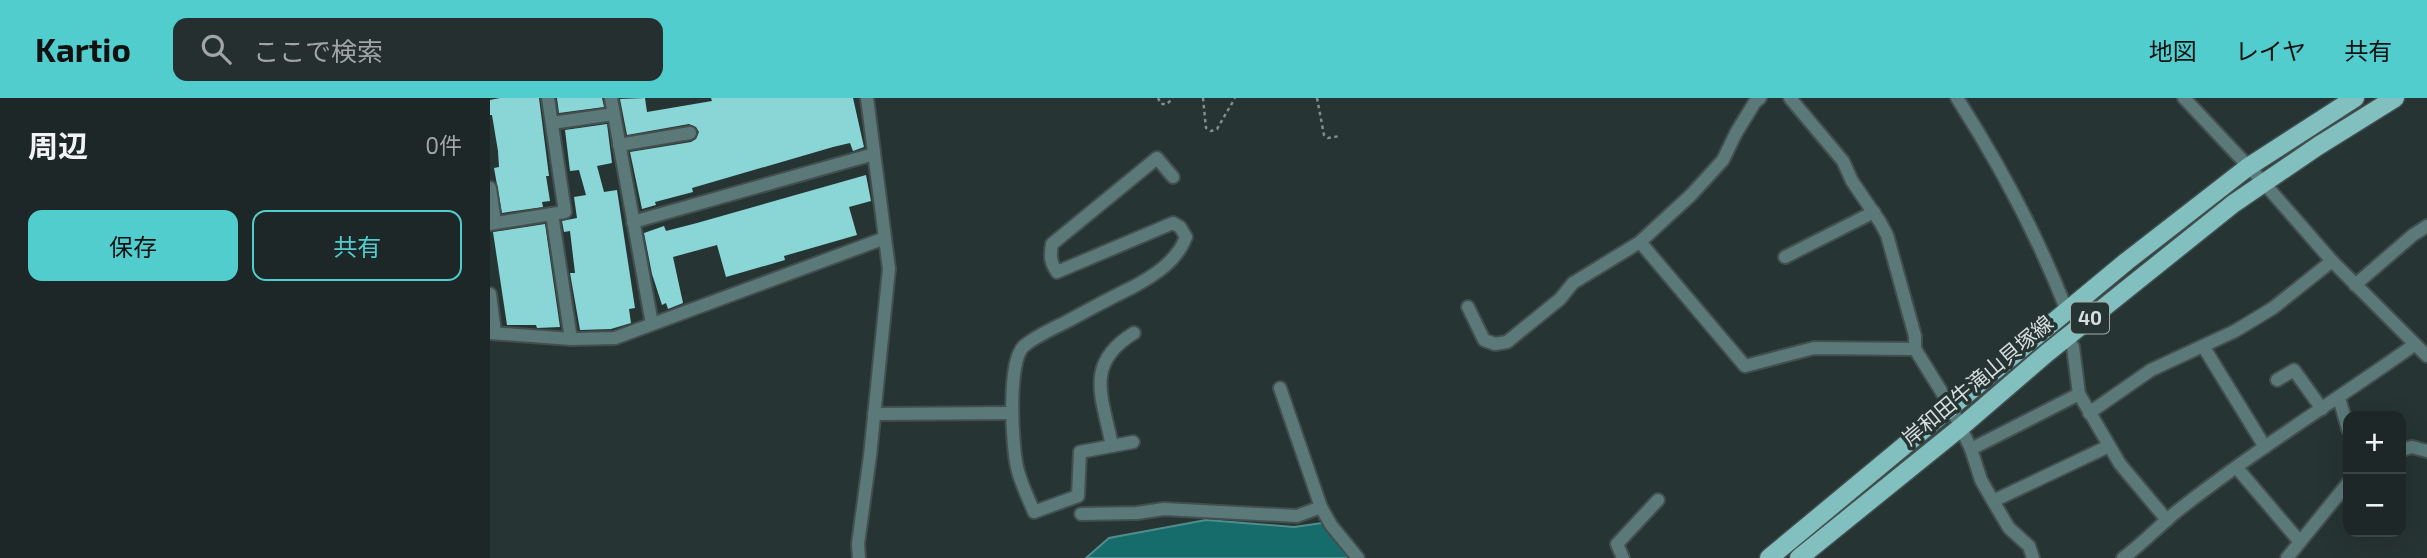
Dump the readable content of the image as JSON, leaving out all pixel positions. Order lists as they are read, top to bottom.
{
  "streets": {
    "main road": ["40", "岸和田牛滝山貝塚線"]
  },
  "page": {
    "header": "Kartio",
    "search": "ここで検索",
    "nav": ["地図", "レイヤ", "共有"],
    "heading": ["周辺", "0件"],
    "buttons": ["保存", "共有"],
    "map_buttons": ["+", "−"]
  }
}
